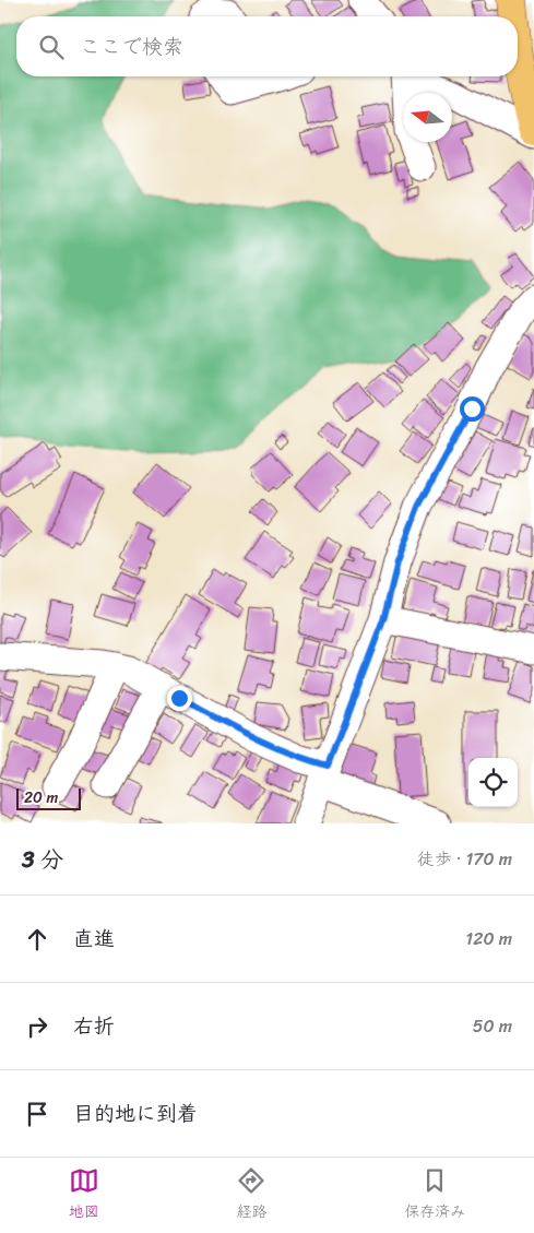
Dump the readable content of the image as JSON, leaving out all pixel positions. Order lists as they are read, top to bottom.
{
  "scale_bar": "20 m",
  "north": "left",
  "page": {
    "search": "ここで検索",
    "scale": "20 m",
    "heading": ["3 分", "徒歩 · 170 m"],
    "list": [
      ["直進", "120 m"],
      ["右折", "50 m"],
      "目的地に到着"
    ],
    "nav": ["地図", "経路", "保存済み"]
  }
}
